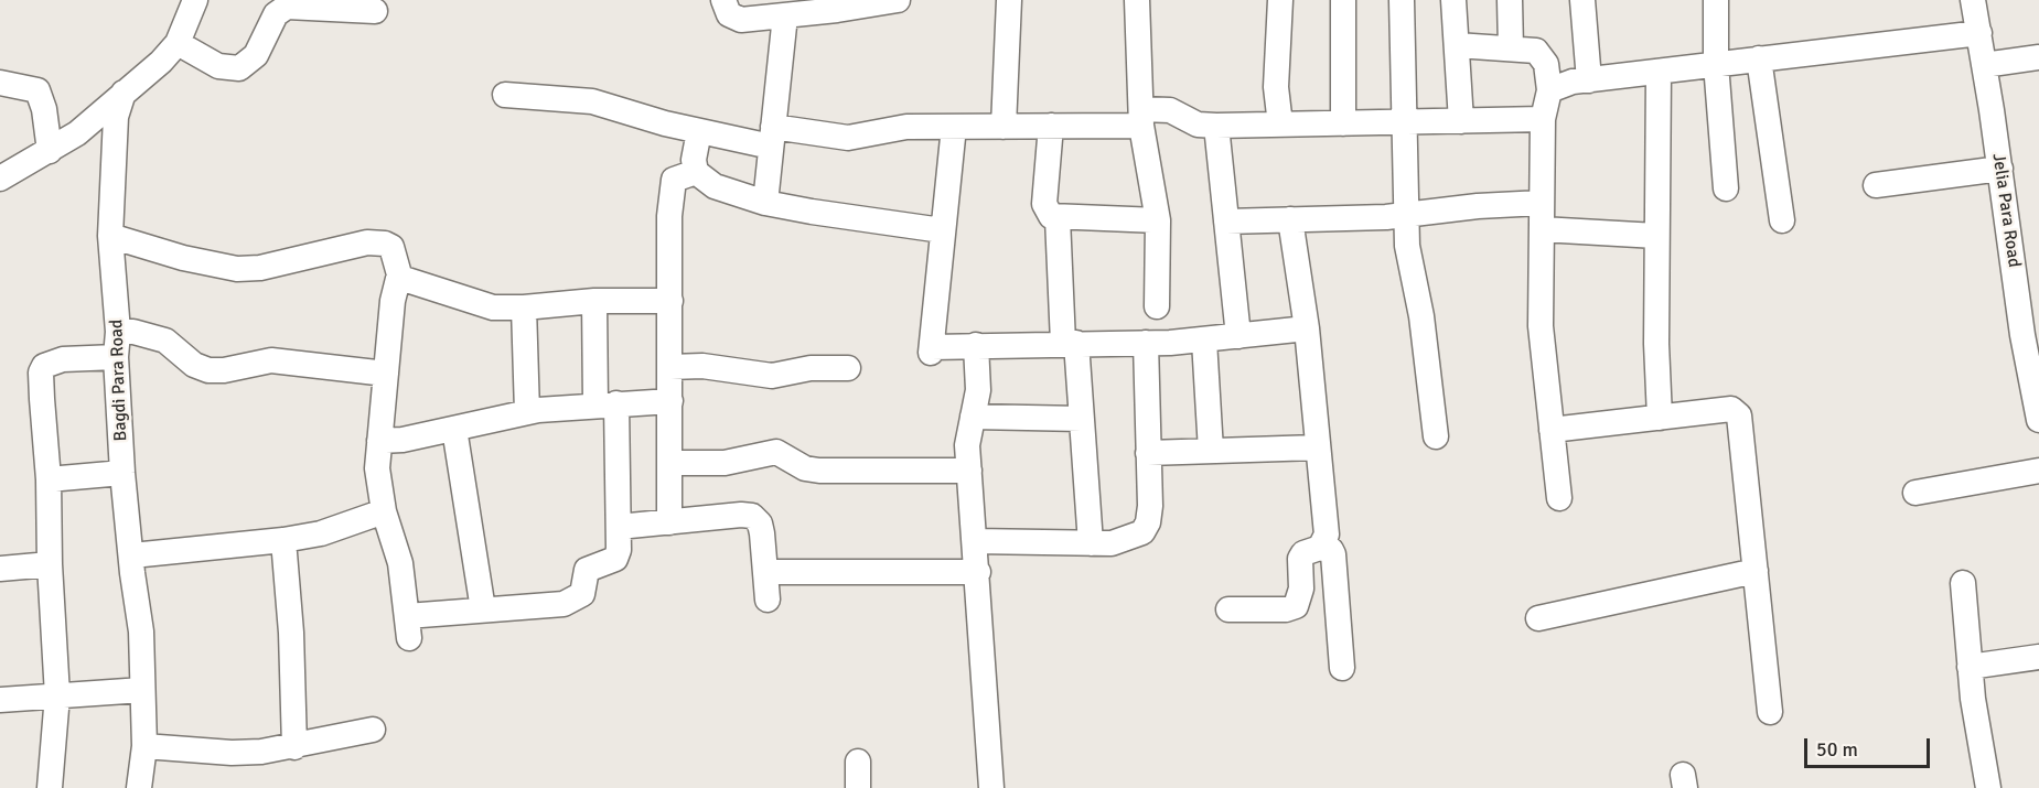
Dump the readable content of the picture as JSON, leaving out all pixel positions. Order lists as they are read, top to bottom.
{
  "streets": {
    "street": ["Jelia Para Road", "Bagdi Para Road"]
  },
  "scale_bar": "50 m"
}
